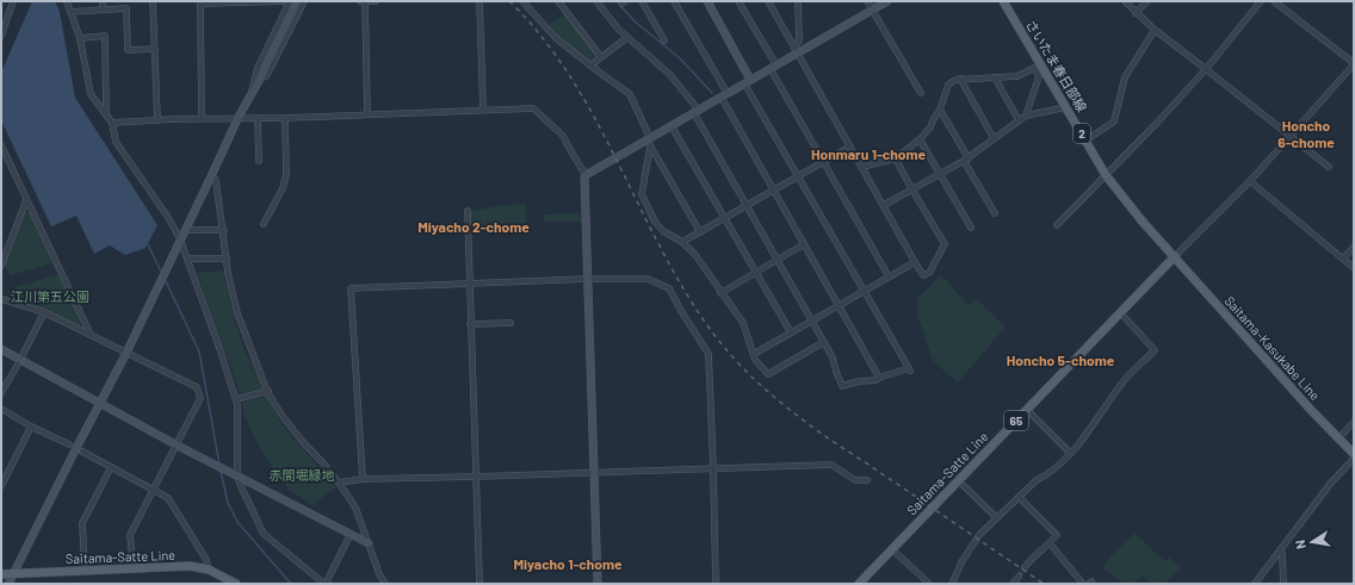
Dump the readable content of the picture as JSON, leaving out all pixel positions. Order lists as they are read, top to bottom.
{
  "streets": {
    "main road": [
      "さいたま春日部線",
      "2",
      "Saitama-Kasukabe Line",
      "65",
      "Saitama-Satte Line"
    ]
  },
  "crossings": [
    ["さいたま春日部線", "Saitama-Kasukabe Line"],
    ["さいたま春日部線", "Saitama-Satte Line"],
    ["Saitama-Kasukabe Line", "Saitama-Satte Line"]
  ],
  "districts": [
    "Honcho 6-chome",
    "Honmaru 1-chome",
    "Miyacho 2-chome",
    "Honcho 5-chome",
    "Miyacho 1-chome"
  ],
  "parks": ["江川第五公園", "赤間堀緑地"],
  "north": "left"
}
